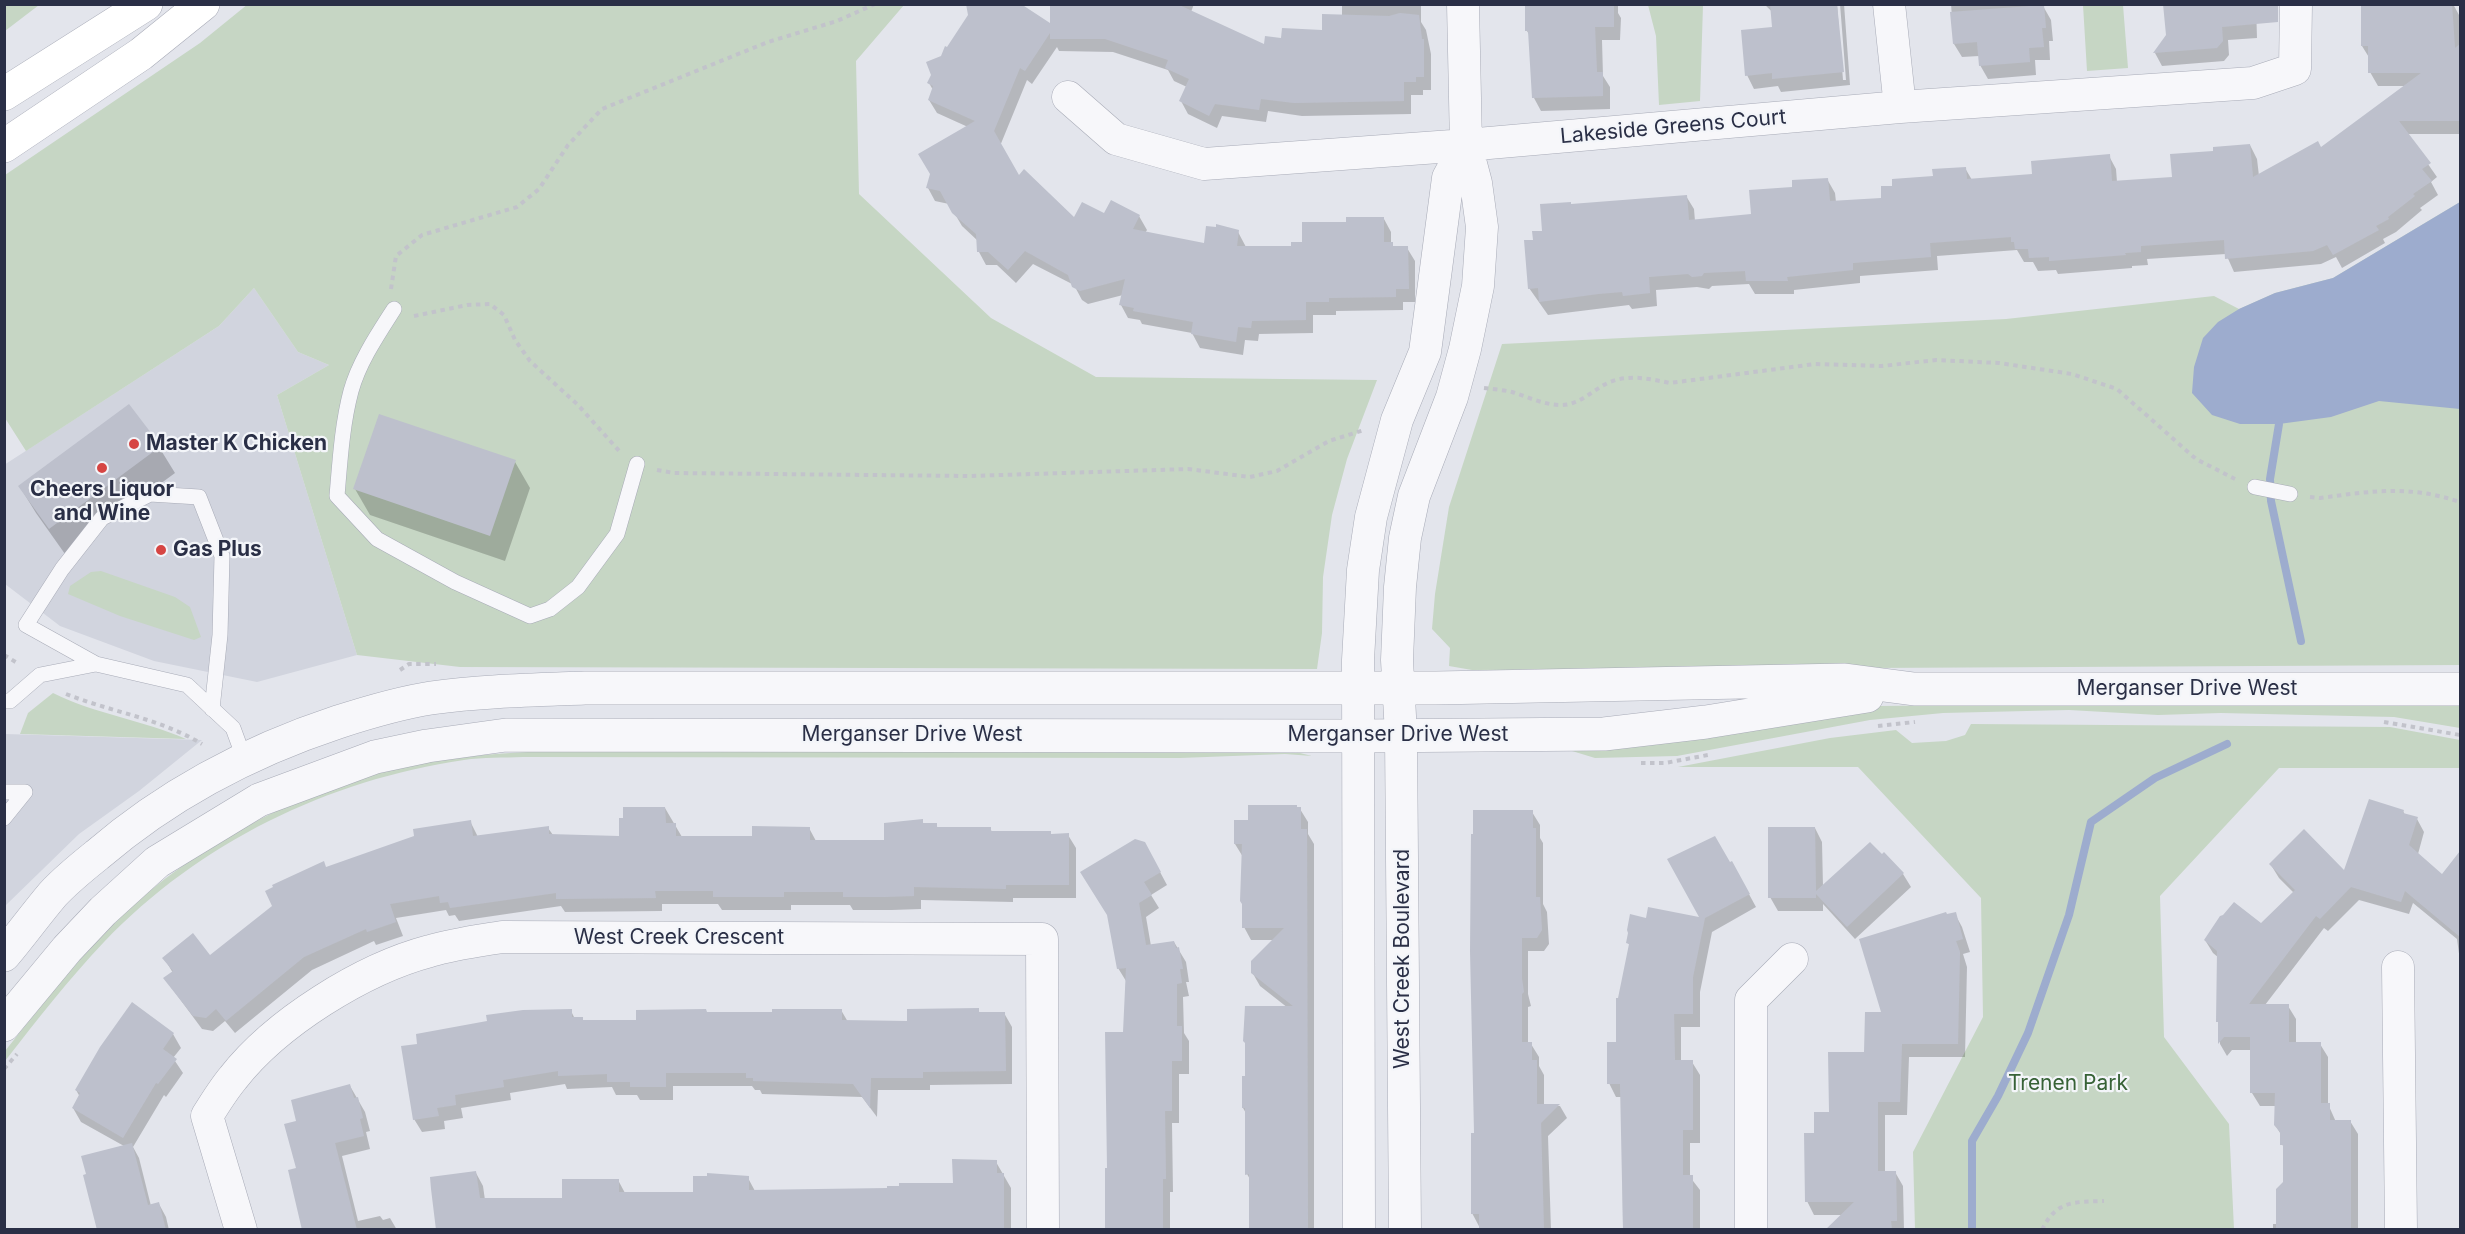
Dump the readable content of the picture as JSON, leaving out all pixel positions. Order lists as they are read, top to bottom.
{
  "streets": {
    "street": [
      "Lakeside Greens Court",
      "Merganser Drive West",
      "West Creek Crescent",
      "West Creek Boulevard"
    ]
  },
  "crossings": [
    ["Lakeside Greens Court", "West Creek Boulevard"],
    ["Merganser Drive West", "West Creek Boulevard"]
  ],
  "parks": ["Trenen Park"],
  "places": ["Master K Chicken", "Cheers Liquor and Wine", "Gas Plus"]
}
